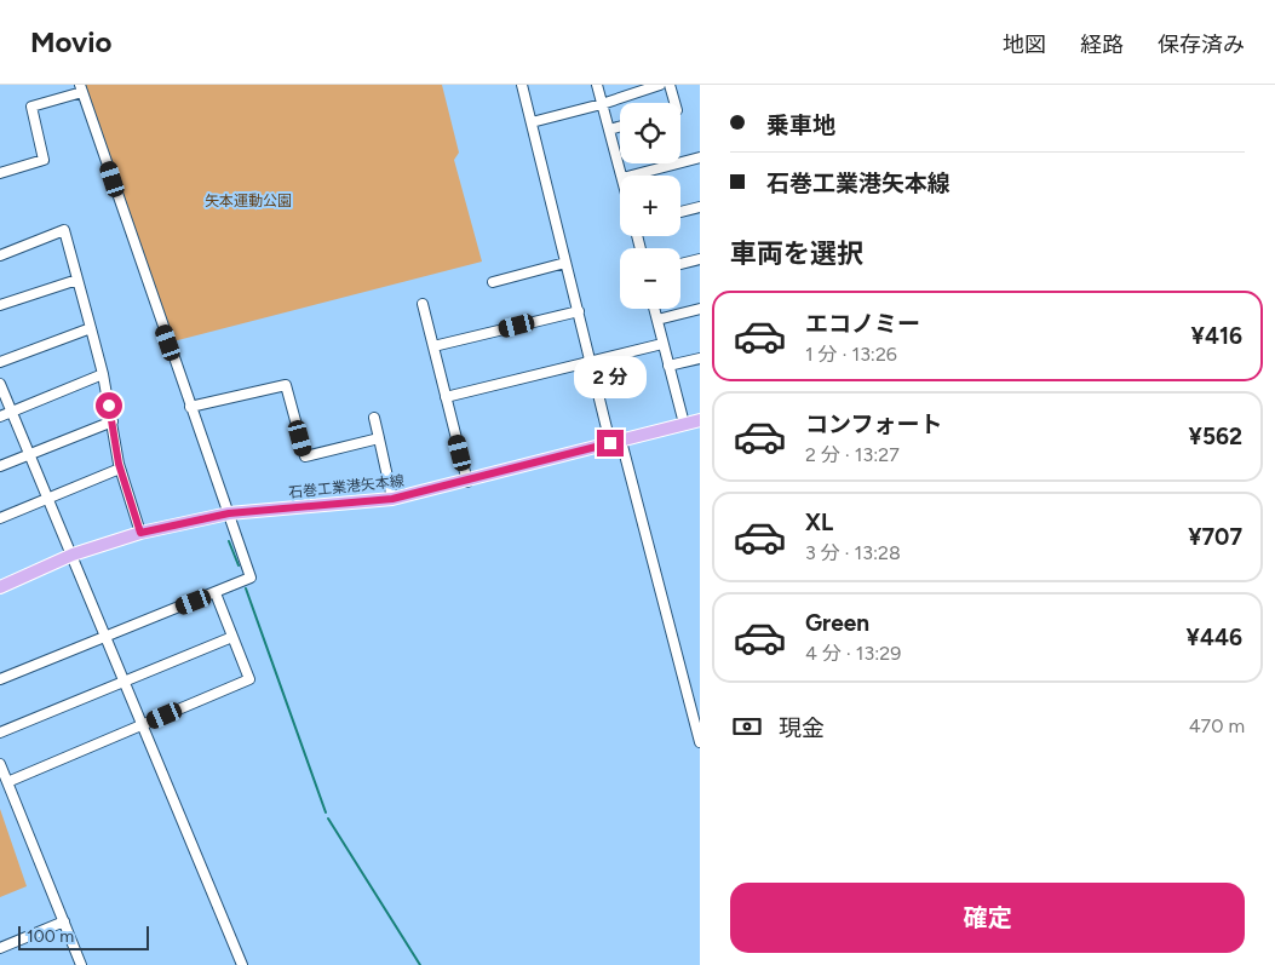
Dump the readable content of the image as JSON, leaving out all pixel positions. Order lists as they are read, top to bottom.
{
  "streets": {
    "main road": ["石巻工業港矢本線"]
  },
  "parks": ["矢本運動公園"],
  "scale_bar": "100 m",
  "page": {
    "header": "Movio",
    "nav": ["地図", "経路", "保存済み"],
    "banner": ["乗車地", "石巻工業港矢本線"],
    "map_buttons": ["+", "−"],
    "heading": "車両を選択",
    "list": [
      {
        "name": "エコノミー",
        "note": "1 分 · 13:26",
        "value": "¥416"
      },
      {
        "name": "コンフォート",
        "note": "2 分 · 13:27",
        "value": "¥562"
      },
      {
        "name": "XL",
        "note": "3 分 · 13:28",
        "value": "¥707"
      },
      {
        "name": "Green",
        "note": "4 分 · 13:29",
        "value": "¥446"
      }
    ],
    "bubble": "2 分",
    "pay": ["現金", "470 m"],
    "buttons": "確定",
    "scale": "100 m"
  }
}
